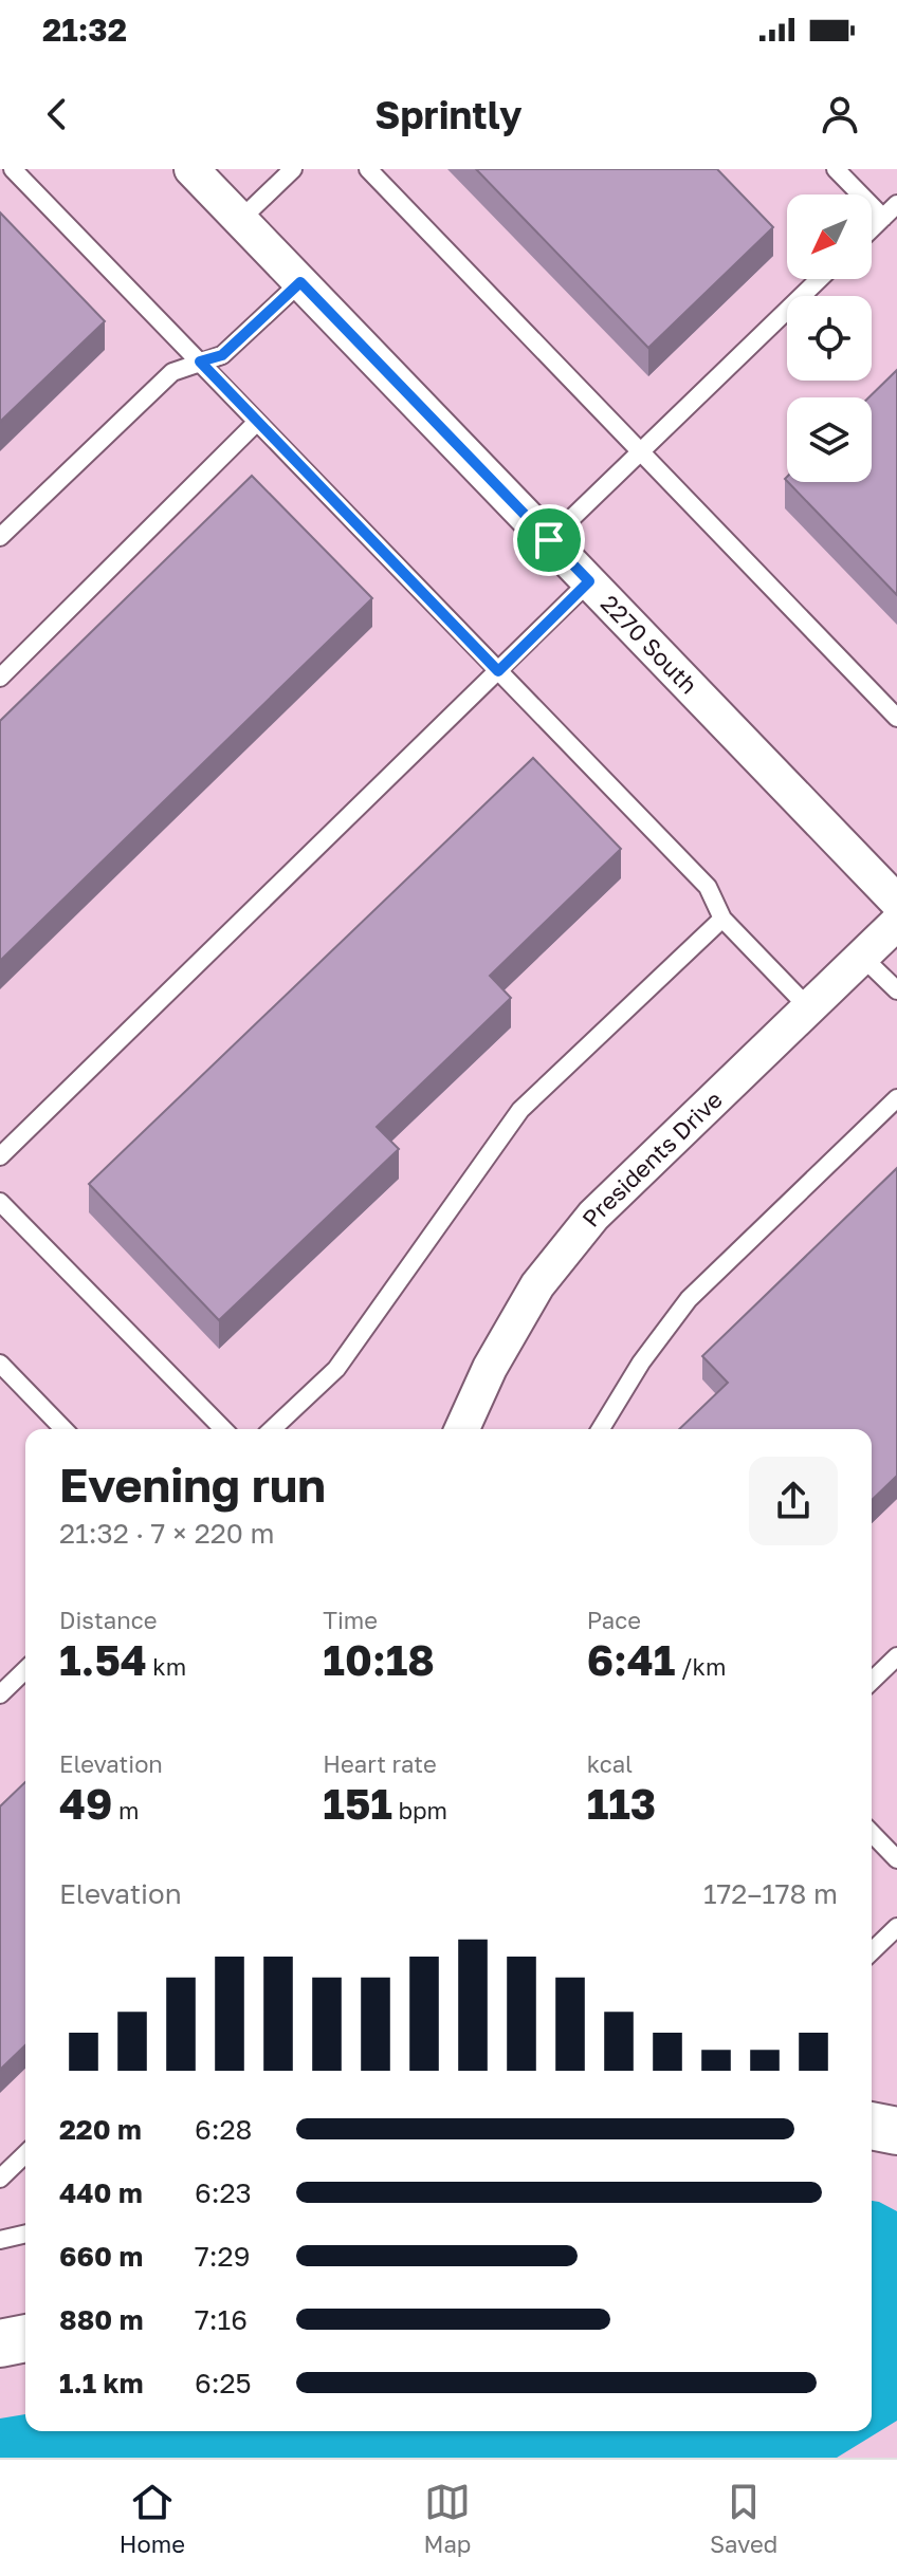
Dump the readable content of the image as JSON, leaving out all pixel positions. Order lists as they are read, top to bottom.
{
  "streets": {
    "street": ["2270 South", "Presidents Drive"]
  },
  "north": "bottom left",
  "page": {
    "status": "21:32",
    "header": "Sprintly",
    "heading": ["Evening run", "21:32 · 7 × 220 m"],
    "stats": [
      ["Distance", "1.54 km"],
      ["Time", "10:18"],
      ["Pace", "6:41 /km"],
      ["Elevation", "49 m"],
      ["Heart rate", "151 bpm"],
      ["kcal", "113"]
    ],
    "chart": ["Elevation", "172–178 m"],
    "list": [
      {
        "name": "220 m",
        "note": "6:28"
      },
      {
        "name": "440 m",
        "note": "6:23"
      },
      {
        "name": "660 m",
        "note": "7:29"
      },
      {
        "name": "880 m",
        "note": "7:16"
      },
      {
        "name": "1.1 km",
        "note": "6:25"
      }
    ],
    "tabs": ["Home", "Map", "Saved"]
  }
}
